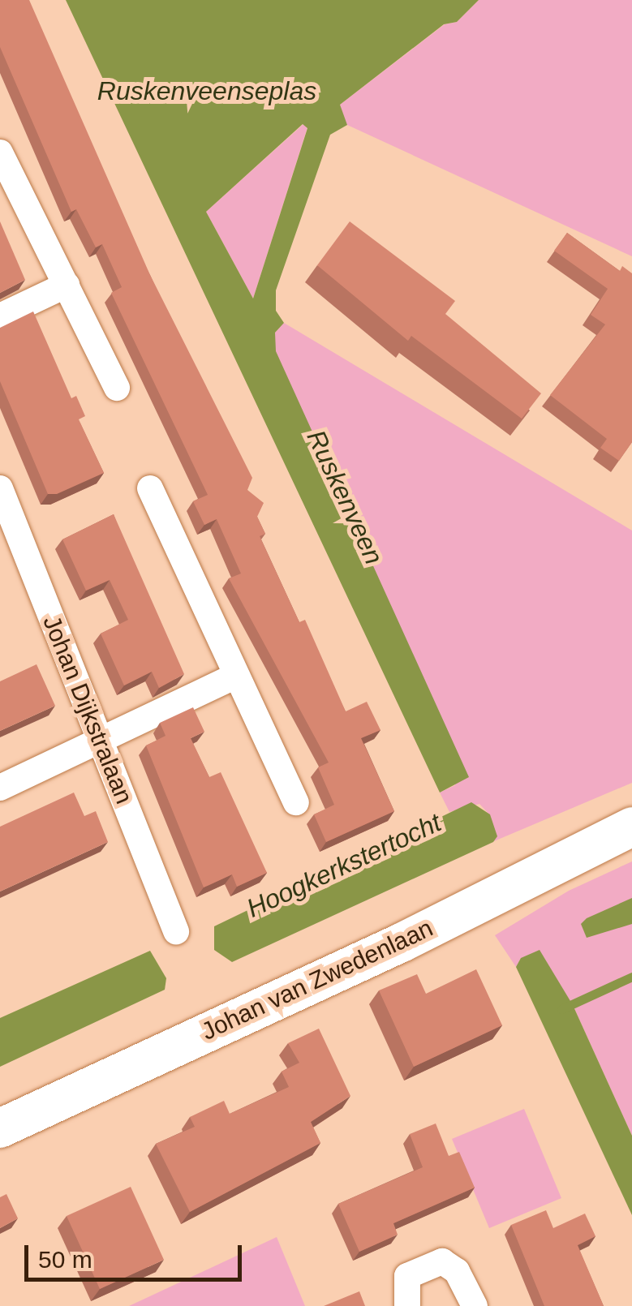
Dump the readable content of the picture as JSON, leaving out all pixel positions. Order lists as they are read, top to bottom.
{
  "streets": {
    "main road": ["Johan van Zwedenlaan"],
    "street": ["Johan Dijkstralaan"]
  },
  "water": ["Ruskenveenseplas", "Ruskenveen", "Hoogkerkstertocht"],
  "scale_bar": "50 m"
}
